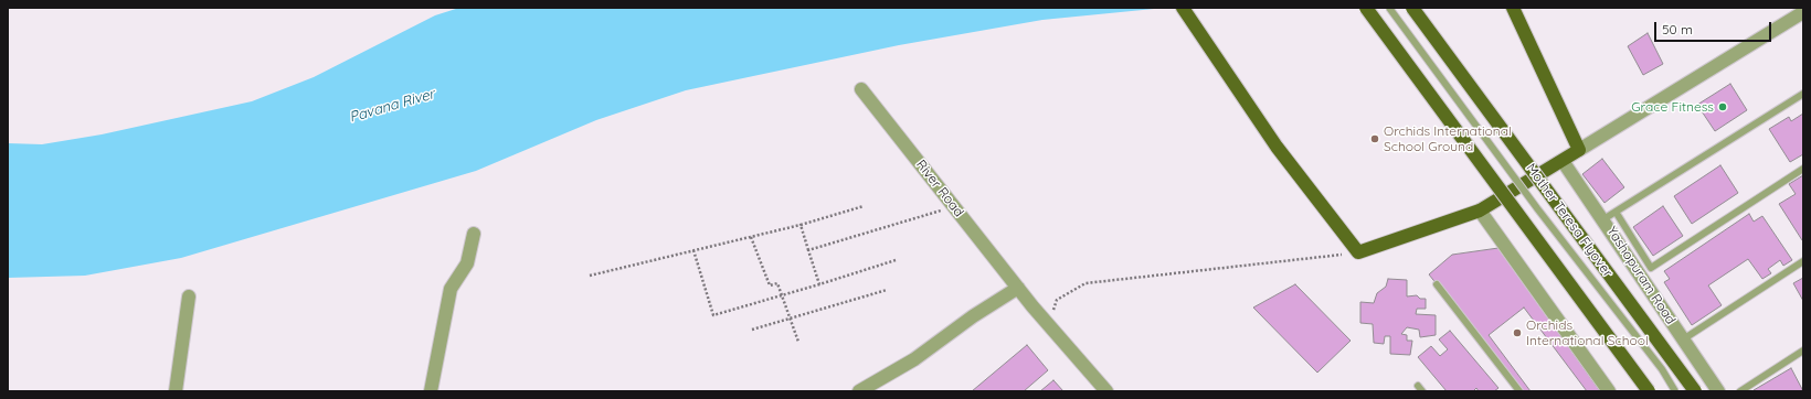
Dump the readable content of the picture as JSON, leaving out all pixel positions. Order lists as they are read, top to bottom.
{
  "streets": {
    "main road": ["Mother Teresa Flyover"],
    "street": ["River Road", "Yashopuram Road"]
  },
  "water": ["Pavana River"],
  "places": ["Grace Fitness", "Orchids International School Ground", "Orchids International School"],
  "scale_bar": "50 m"
}
